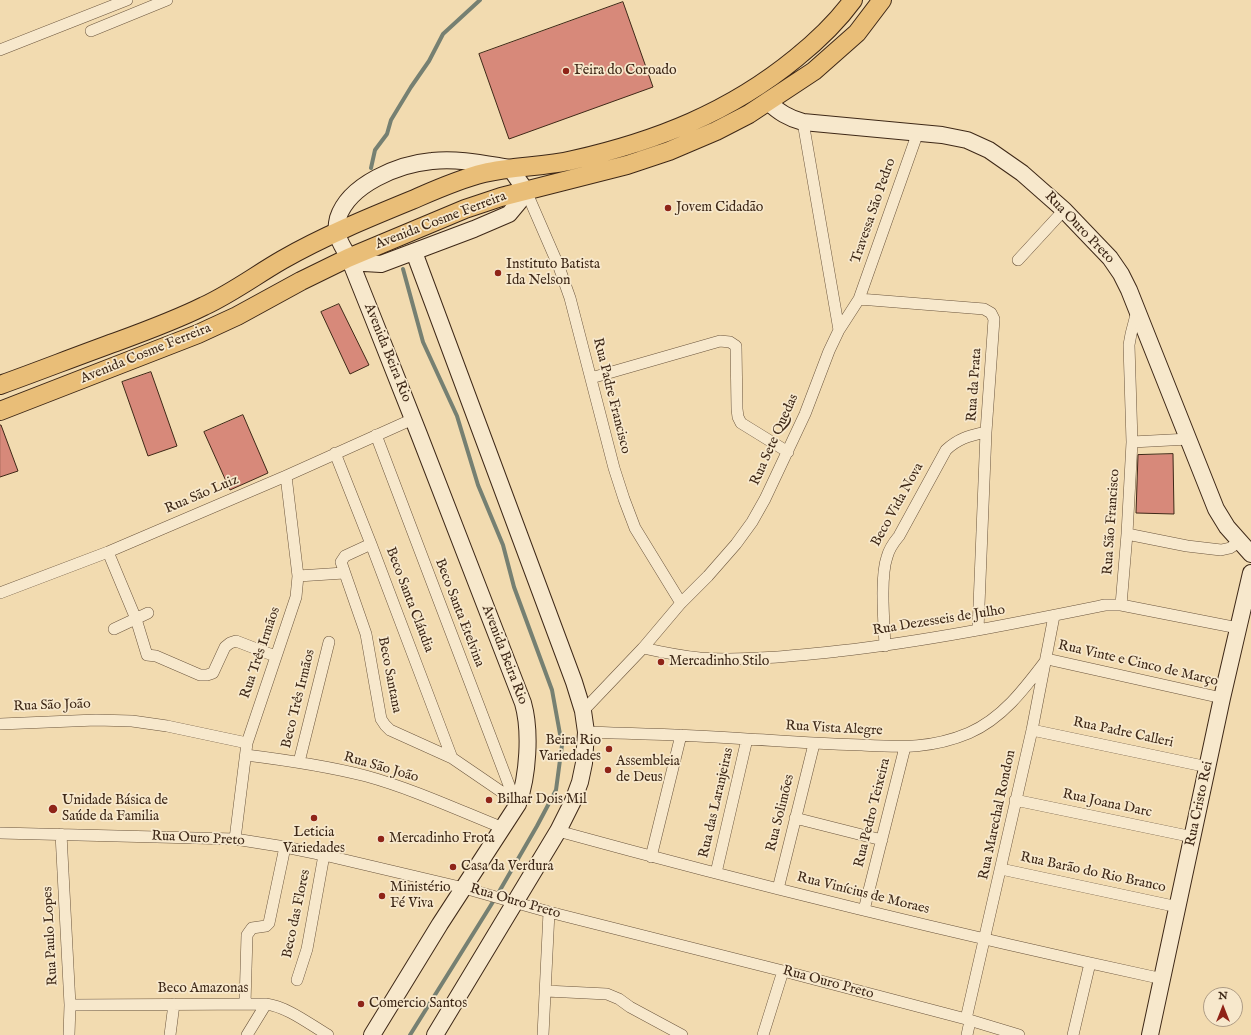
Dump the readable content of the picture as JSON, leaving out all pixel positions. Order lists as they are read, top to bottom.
{
  "streets": {
    "main road": ["Avenida Cosme Ferreira"],
    "street": [
      "Travessa São Pedro",
      "Rua Ouro Preto",
      "Avenida Beira Rio",
      "Rua da Prata",
      "Rua Padre Francisco",
      "Rua Sete Quedas",
      "Rua São Luiz",
      "Beco Vida Nova",
      "Rua São Francisco",
      "Beco Santa Cláudia",
      "Beco Santa Etelvina",
      "Rua Dezesseis de Julho",
      "Rua Três Irmãos",
      "Rua Vinte e Cinco de Março",
      "Beco Santana",
      "Beco Três Irmãos",
      "Rua São João",
      "Rua Vista Alegre",
      "Rua Padre Calleri",
      "Rua das Laranjeiras",
      "Rua Joana Darc",
      "Rua Cristo Rei",
      "Rua Solimões",
      "Rua Pedro Teixeira",
      "Rua Marechal Rondon",
      "Rua Barão do Rio Branco",
      "Rua Vinícius de Moraes",
      "Beco das Flores",
      "Rua Paulo Lopes",
      "Beco Amazonas"
    ]
  },
  "crossings": [
    ["Travessa São Pedro", "Rua Ouro Preto"],
    ["Travessa São Pedro", "Rua da Prata"],
    ["Avenida Cosme Ferreira", "Rua Ouro Preto"],
    ["Avenida Cosme Ferreira", "Avenida Beira Rio"],
    ["Avenida Cosme Ferreira", "Rua Padre Francisco"],
    ["Rua Ouro Preto", "Avenida Beira Rio"],
    ["Rua Ouro Preto", "Rua São Francisco"],
    ["Rua Ouro Preto", "Rua Três Irmãos"],
    ["Rua Ouro Preto", "Rua Marechal Rondon"],
    ["Rua Ouro Preto", "Beco das Flores"],
    ["Rua Ouro Preto", "Rua Paulo Lopes"],
    ["Avenida Beira Rio", "Rua São Luiz"],
    ["Avenida Beira Rio", "Beco Santa Etelvina"],
    ["Avenida Beira Rio", "Beco Santana"],
    ["Avenida Beira Rio", "Rua São João"],
    ["Rua da Prata", "Beco Vida Nova"],
    ["Rua da Prata", "Rua Dezesseis de Julho"],
    ["Rua Padre Francisco", "Rua Sete Quedas"],
    ["Rua Sete Quedas", "Rua Dezesseis de Julho"],
    ["Rua São Luiz", "Beco Santa Cláudia"],
    ["Rua São Luiz", "Beco Santa Etelvina"],
    ["Rua São Luiz", "Rua Três Irmãos"],
    ["Beco Vida Nova", "Rua Dezesseis de Julho"],
    ["Rua São Francisco", "Rua Dezesseis de Julho"],
    ["Beco Santa Cláudia", "Beco Santana"],
    ["Beco Santa Etelvina", "Beco Santana"],
    ["Rua Dezesseis de Julho", "Rua Cristo Rei"],
    ["Rua Dezesseis de Julho", "Rua Marechal Rondon"],
    ["Rua Três Irmãos", "Rua São João"],
    ["Rua Vinte e Cinco de Março", "Rua Vista Alegre"],
    ["Rua Vinte e Cinco de Março", "Rua Cristo Rei"],
    ["Rua Vinte e Cinco de Março", "Rua Marechal Rondon"],
    ["Beco Três Irmãos", "Rua São João"],
    ["Rua Vista Alegre", "Rua das Laranjeiras"],
    ["Rua Vista Alegre", "Rua Solimões"],
    ["Rua Vista Alegre", "Rua Pedro Teixeira"],
    ["Rua Vista Alegre", "Rua Marechal Rondon"],
    ["Rua Padre Calleri", "Rua Cristo Rei"],
    ["Rua Padre Calleri", "Rua Marechal Rondon"],
    ["Rua das Laranjeiras", "Rua Vinícius de Moraes"],
    ["Rua Joana Darc", "Rua Cristo Rei"],
    ["Rua Joana Darc", "Rua Marechal Rondon"],
    ["Rua Cristo Rei", "Rua Barão do Rio Branco"],
    ["Rua Cristo Rei", "Rua Vinícius de Moraes"],
    ["Rua Solimões", "Rua Vinícius de Moraes"],
    ["Rua Pedro Teixeira", "Rua Vinícius de Moraes"],
    ["Rua Marechal Rondon", "Rua Barão do Rio Branco"],
    ["Rua Marechal Rondon", "Rua Vinícius de Moraes"],
    ["Rua Paulo Lopes", "Beco Amazonas"]
  ],
  "places": [
    "Feira do Coroado",
    "Jovem Cidadão",
    "Instituto Batista Ida Nelson",
    "Mercadinho Stilo",
    "Beira Rio Variedades",
    "Assembleia de Deus",
    "Bilhar Dois Mil",
    "Unidade Básica de Saúde da Familia",
    "Leticia Variedades",
    "Mercadinho Frota",
    "Casa da Verdura",
    "Ministério Fé Viva",
    "Comercio Santos"
  ],
  "north": "top"
}
